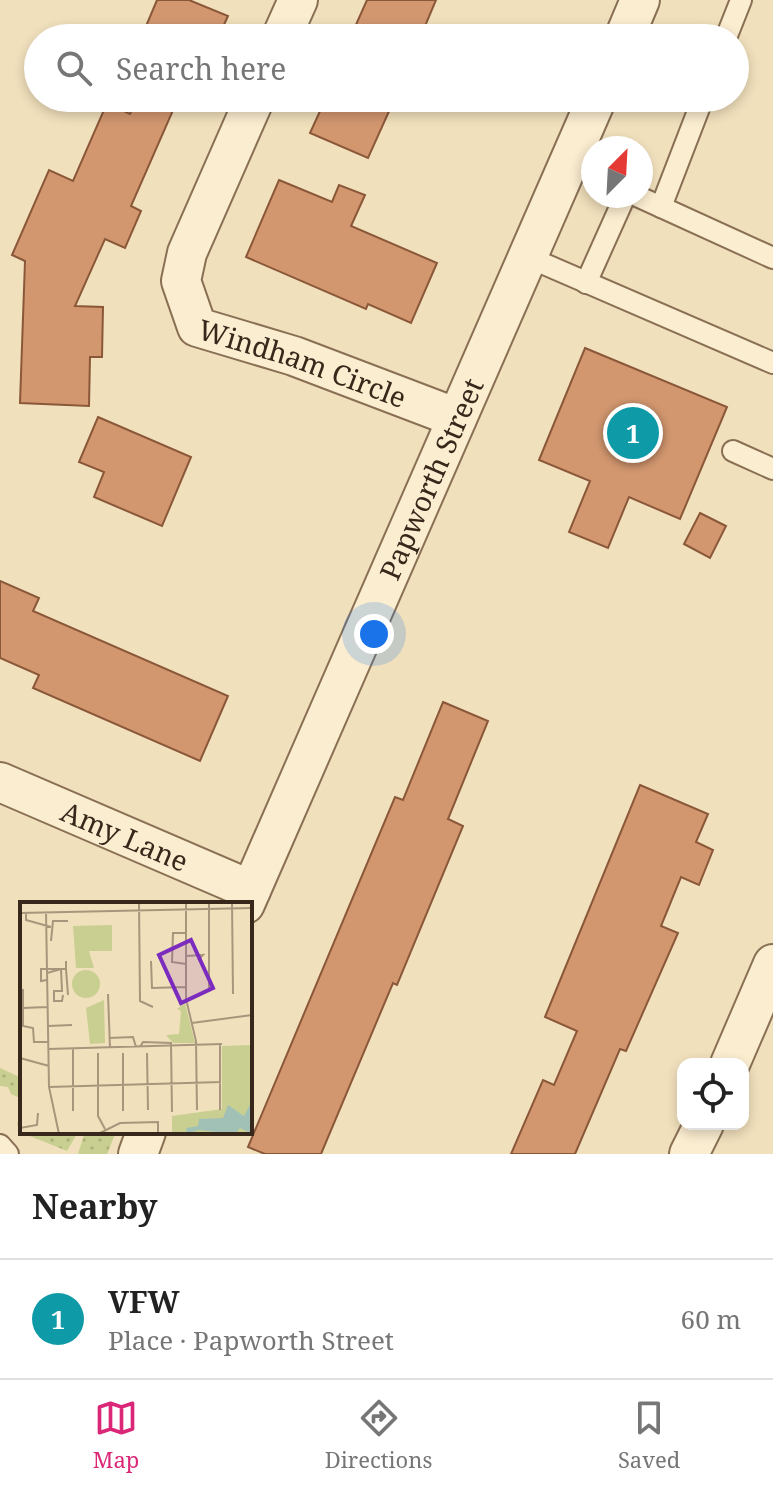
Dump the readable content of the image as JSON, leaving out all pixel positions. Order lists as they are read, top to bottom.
{
  "streets": {
    "street": ["Windham Circle", "Papworth Street", "Amy Lane"]
  },
  "crossings": [
    ["Windham Circle", "Papworth Street"],
    ["Papworth Street", "Amy Lane"]
  ],
  "north": "top right",
  "page": {
    "search": "Search here",
    "pins": "1",
    "heading": "Nearby",
    "list": [
      {
        "mark": "1",
        "name": "VFW",
        "note": "Place · Papworth Street",
        "value": "60 m"
      }
    ],
    "nav": ["Map", "Directions", "Saved"]
  }
}
